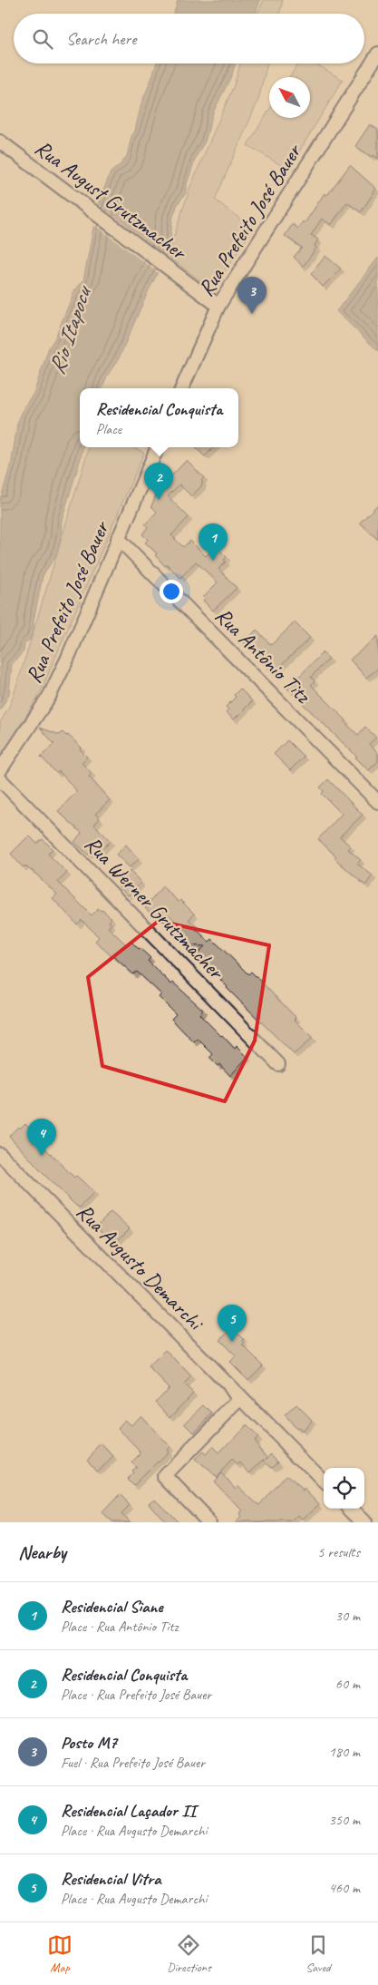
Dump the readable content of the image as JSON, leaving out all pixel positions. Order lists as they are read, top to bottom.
{
  "streets": {
    "street": [
      "Rua August Grutzmacher",
      "Rua Prefeito José Bauer",
      "Rua Antônio Titz",
      "Rua Werner Grutzmacher",
      "Rua Augusto Demarchi"
    ]
  },
  "crossings": [
    ["Rua August Grutzmacher", "Rua Prefeito José Bauer"],
    ["Rua Prefeito José Bauer", "Rua Antônio Titz"]
  ],
  "water": ["Rio Itapocu"],
  "north": "top left",
  "page": {
    "search": "Search here",
    "pins": [
      "3",
      "2",
      "1",
      "4",
      "5"
    ],
    "popup": ["Residencial Conquista", "Place"],
    "heading": ["Nearby", "5 results"],
    "list": [
      {
        "mark": "1",
        "name": "Residencial Siane",
        "note": "Place · Rua Antônio Titz",
        "value": "30 m"
      },
      {
        "mark": "2",
        "name": "Residencial Conquista",
        "note": "Place · Rua Prefeito José Bauer",
        "value": "60 m"
      },
      {
        "mark": "3",
        "name": "Posto M7",
        "note": "Fuel · Rua Prefeito José Bauer",
        "value": "180 m"
      },
      {
        "mark": "4",
        "name": "Residencial Laçador II",
        "note": "Place · Rua Augusto Demarchi",
        "value": "350 m"
      },
      {
        "mark": "5",
        "name": "Residencial Vitra",
        "note": "Place · Rua Augusto Demarchi",
        "value": "460 m"
      }
    ],
    "nav": ["Map", "Directions", "Saved"]
  }
}
